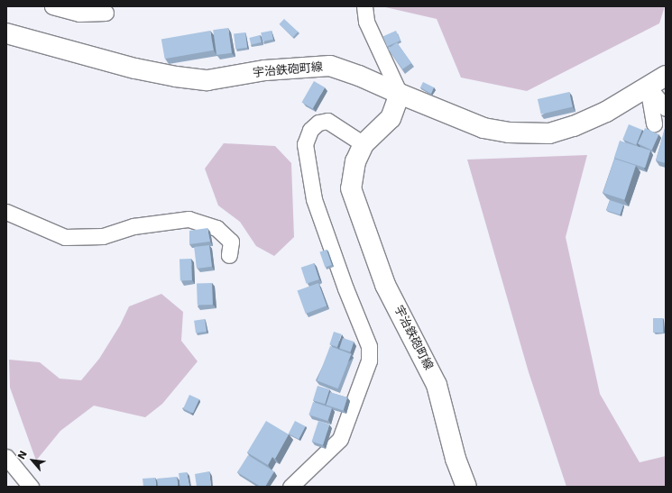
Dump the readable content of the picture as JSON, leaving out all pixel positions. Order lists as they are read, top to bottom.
{
  "streets": {
    "main road": ["宇治鉄砲町線"]
  },
  "north": "top left"
}
